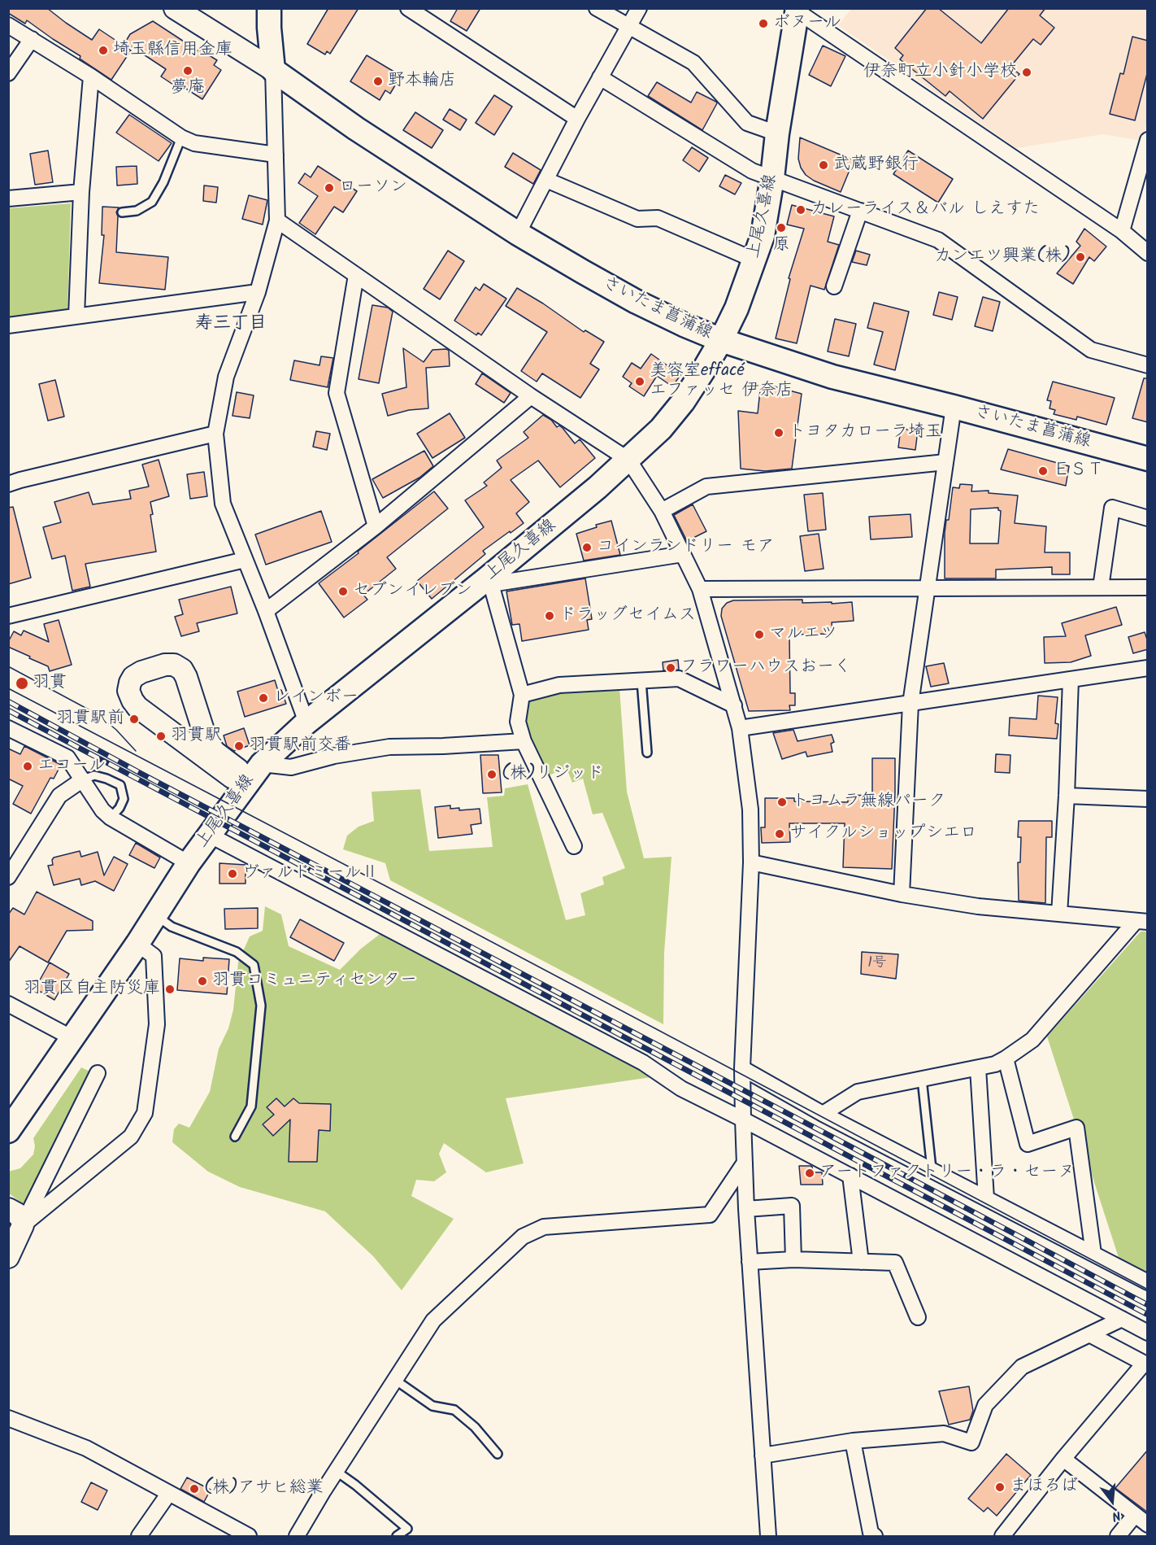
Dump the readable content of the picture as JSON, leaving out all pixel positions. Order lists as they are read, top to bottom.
{
  "streets": {
    "main road": ["上尾久喜線", "さいたま菖蒲線"]
  },
  "crossings": [
    ["上尾久喜線", "さいたま菖蒲線"]
  ],
  "districts": ["寿三丁目"],
  "places": [
    "ボヌール",
    "埼玉縣信用金庫",
    "夢庵",
    "伊奈町立小針小学校",
    "野本輪店",
    "武蔵野銀行",
    "ローソン",
    "カレーライス＆バル しえすた",
    "原",
    "カンエツ興業(株)",
    "美容室effacé エファッセ 伊奈店",
    "トヨタカローラ埼玉",
    "ＥＳＴ",
    "コインランドリー モア",
    "セブンイレブン",
    "ドラッグセイムス",
    "マルエツ",
    "フラワーハウスおーく",
    "羽貫",
    "レインボー",
    "羽貫駅前",
    "羽貫駅",
    "羽貫駅前交番",
    "エコール",
    "(株)リジッド",
    "トヨムラ無線パーク",
    "サイクルショップシエロ",
    "ヴァルドミールⅡ",
    "羽貫コミュニティセンター",
    "羽貫区自主防災庫",
    "アートファクトリー・ラ・セーヌ",
    "まほろば",
    "(株)アサヒ総業"
  ],
  "house_numbers": ["1号"],
  "north": "bottom"
}
